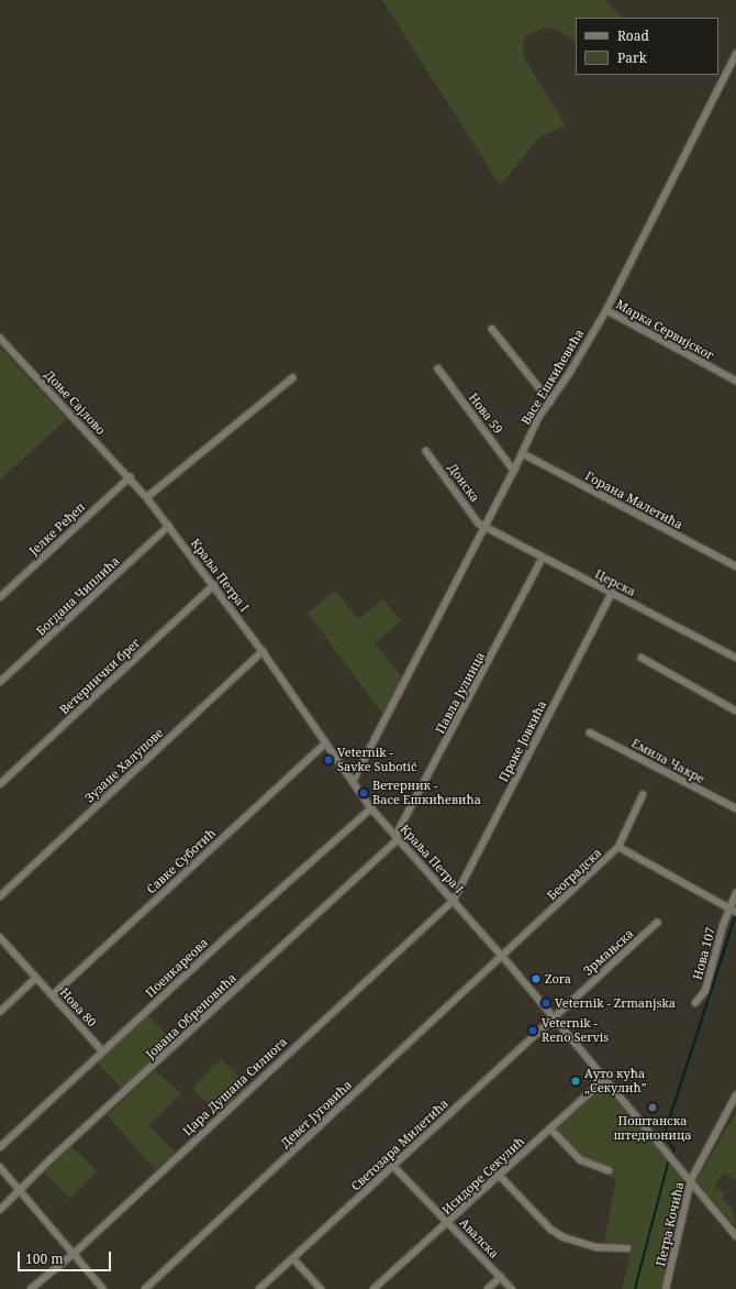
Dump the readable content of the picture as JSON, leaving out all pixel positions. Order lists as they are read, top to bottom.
{
  "streets": {
    "street": [
      "Марка Сервијског",
      "Васе Ешкићевића",
      "Доње Сајлово",
      "Нова 59",
      "Донска",
      "Горана Малетића",
      "Јелке Ређеп",
      "Краља Петра I",
      "Церска",
      "Богдана Чиплића",
      "Ветернички брег",
      "Павла Јулинца",
      "Проке Јовкића",
      "Емила Чакре",
      "Зузане Халупове",
      "Савке Суботић",
      "Београдска",
      "Зрмањска",
      "Нова 107",
      "Поенкареова",
      "Нова 80",
      "Јована Обреновића",
      "Цара Душана Силнога",
      "Девет Југовића",
      "Светозара Милетића",
      "Исидоре Секулић",
      "Петра Кочића",
      "Авалска"
    ]
  },
  "crossings": [
    ["Марка Сервијског", "Васе Ешкићевића"],
    ["Васе Ешкићевића", "Нова 59"],
    ["Васе Ешкићевића", "Донска"],
    ["Васе Ешкићевића", "Горана Малетића"],
    ["Васе Ешкићевића", "Краља Петра I"],
    ["Васе Ешкићевића", "Церска"],
    ["Доње Сајлово", "Јелке Ређеп"],
    ["Доње Сајлово", "Краља Петра I"],
    ["Донска", "Церска"],
    ["Јелке Ређеп", "Краља Петра I"],
    ["Краља Петра I", "Богдана Чиплића"],
    ["Краља Петра I", "Ветернички брег"],
    ["Краља Петра I", "Павла Јулинца"],
    ["Краља Петра I", "Проке Јовкића"],
    ["Краља Петра I", "Зузане Халупове"],
    ["Краља Петра I", "Савке Суботић"],
    ["Краља Петра I", "Београдска"],
    ["Краља Петра I", "Зрмањска"],
    ["Краља Петра I", "Поенкареова"],
    ["Краља Петра I", "Јована Обреновића"],
    ["Краља Петра I", "Цара Душана Силнога"],
    ["Краља Петра I", "Девет Југовића"],
    ["Краља Петра I", "Светозара Милетића"],
    ["Краља Петра I", "Исидоре Секулић"],
    ["Краља Петра I", "Петра Кочића"],
    ["Церска", "Павла Јулинца"],
    ["Церска", "Проке Јовкића"],
    ["Павла Јулинца", "Јована Обреновића"],
    ["Проке Јовкића", "Цара Душана Силнога"],
    ["Савке Суботић", "Нова 80"],
    ["Београдска", "Девет Југовића"],
    ["Зрмањска", "Светозара Милетића"],
    ["Поенкареова", "Нова 80"],
    ["Светозара Милетића", "Авалска"],
    ["Исидоре Секулић", "Авалска"]
  ],
  "places": [
    "Veternik - Savke Subotić",
    "Ветерник - Васе Ешкићевића",
    "Zora",
    "Veternik - Zrmanjska",
    "Veternik - Reno Servis",
    "Ауто кућа „Секулић”",
    "Поштанска штедионица"
  ],
  "legend": ["Road", "Park"],
  "scale_bar": "100 m"
}
